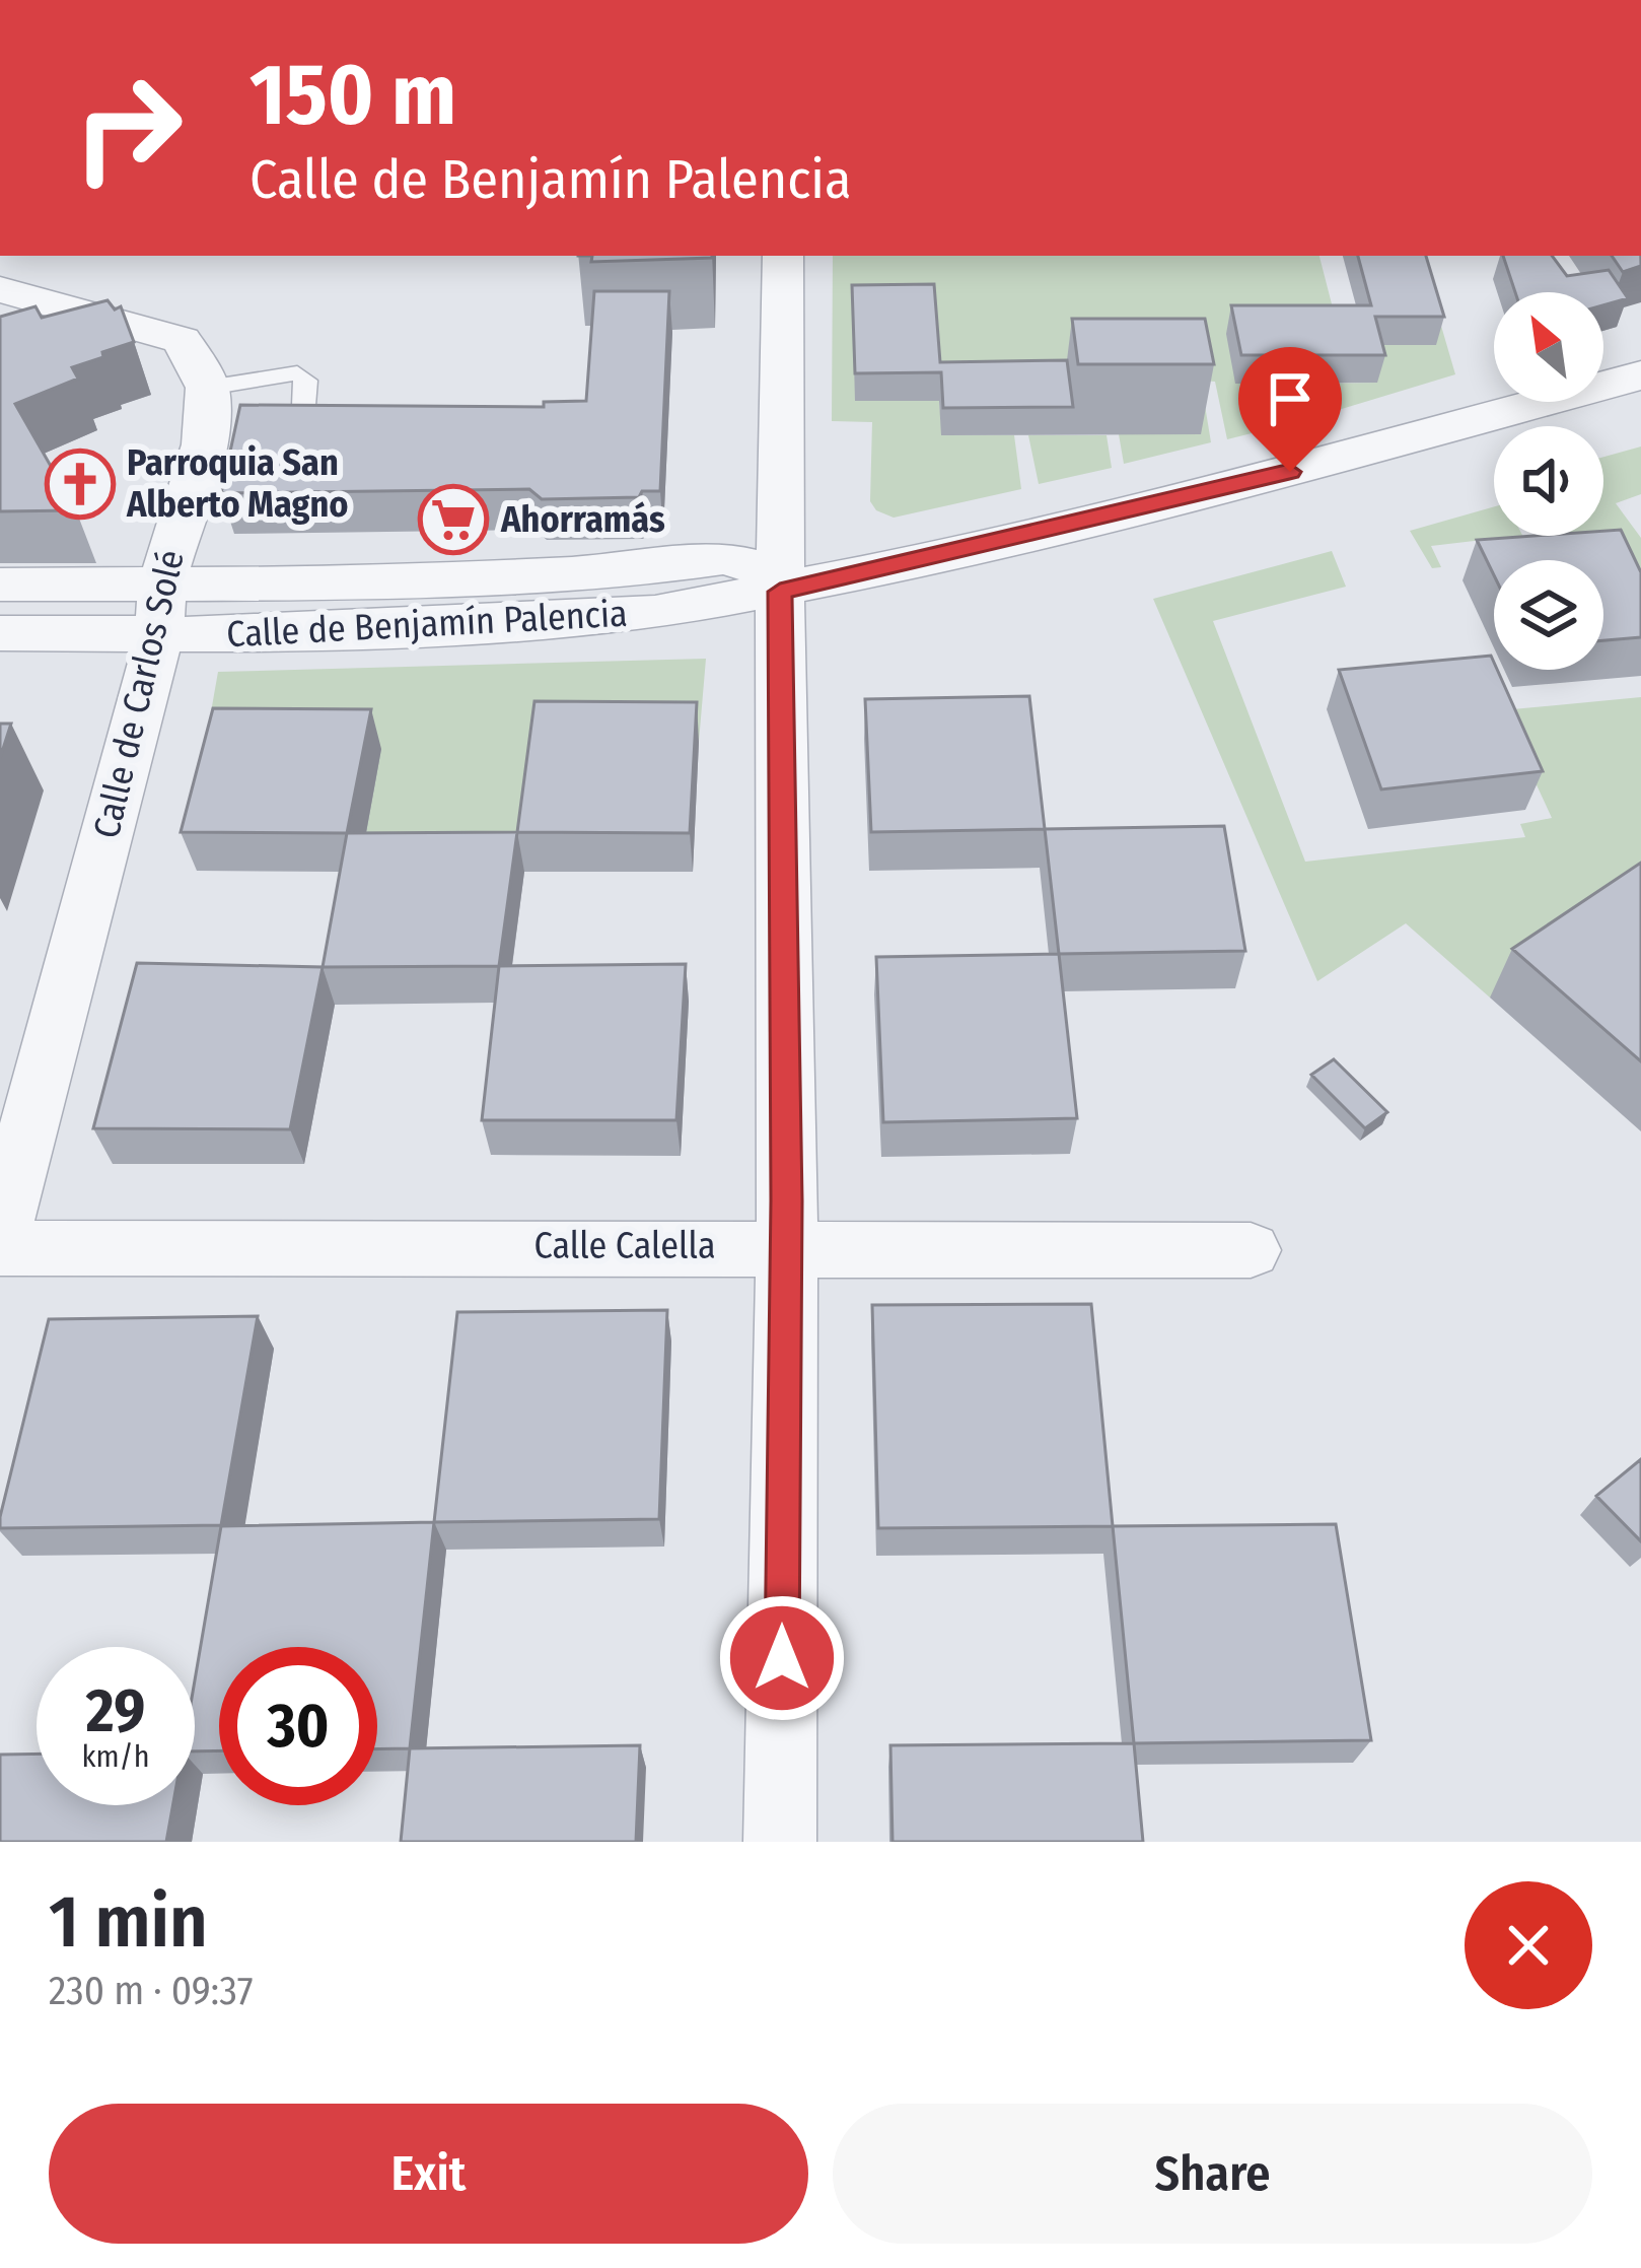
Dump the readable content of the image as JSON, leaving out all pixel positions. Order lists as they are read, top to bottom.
{
  "streets": {
    "street": ["Calle de Benjamín Palencia", "Calle de Carlos Solé", "Calle Calella"]
  },
  "crossings": [
    ["Calle de Benjamín Palencia", "Calle de Carlos Solé"]
  ],
  "places": {
    "church": ["Parroquia San Alberto Magno"],
    "supermarket": ["Ahorramás"]
  },
  "north": "top left",
  "page": {
    "turn": ["150 m", "Calle de Benjamín Palencia"],
    "speed": "29 km/h",
    "limit": "30",
    "heading": ["1 min", "230 m · 09:37"],
    "buttons": ["Exit", "Share"]
  }
}
